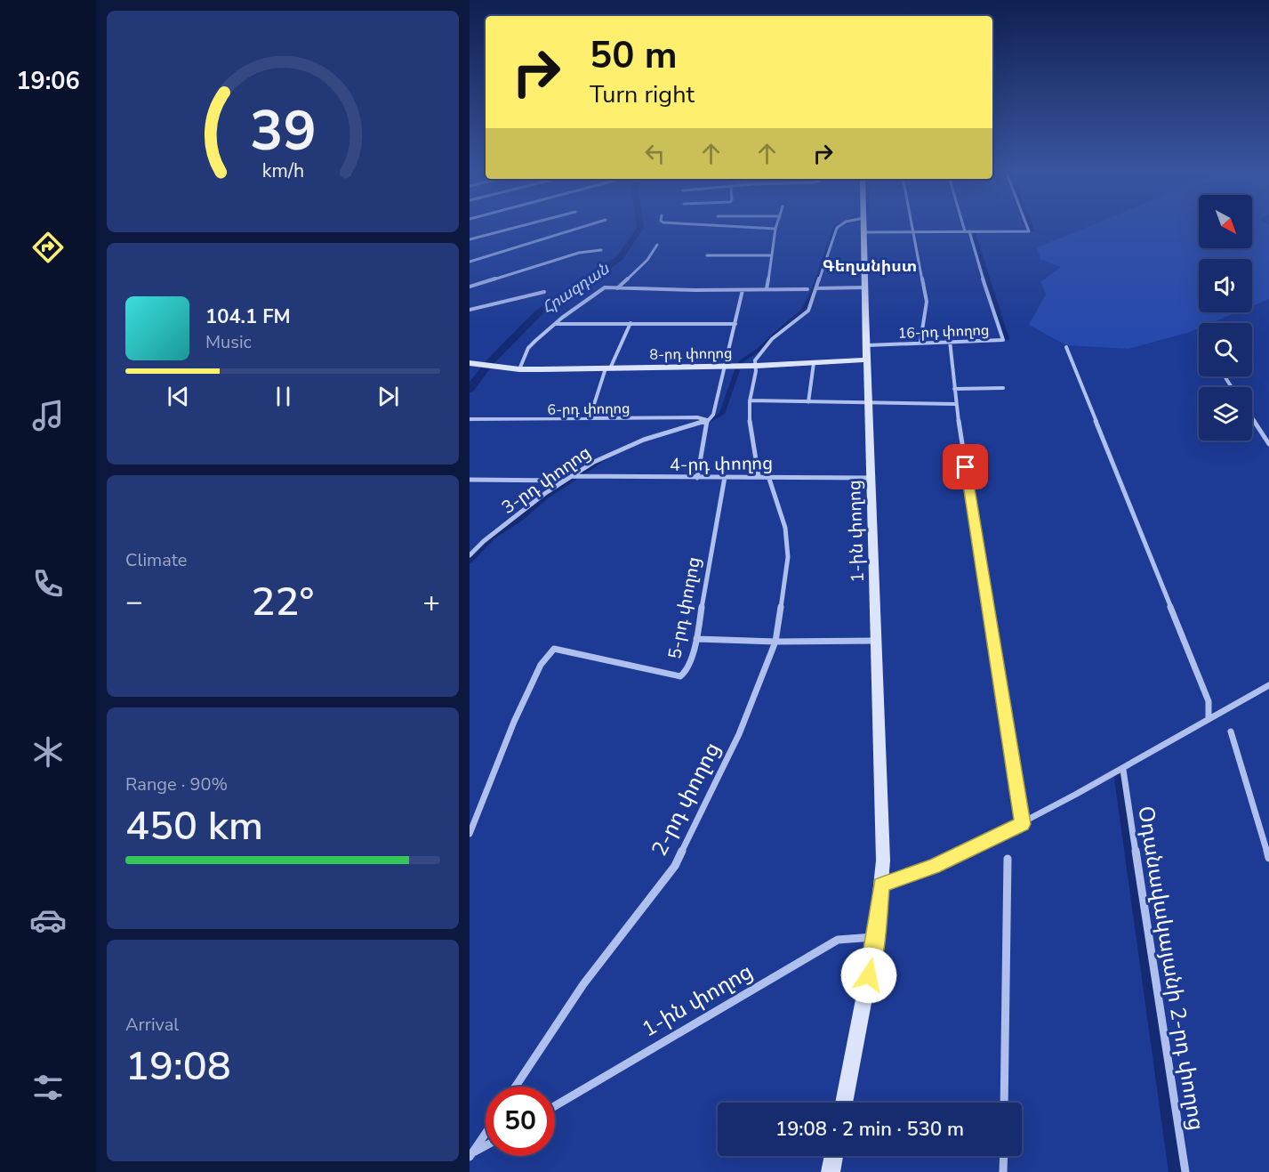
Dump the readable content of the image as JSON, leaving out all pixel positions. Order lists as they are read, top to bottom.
{
  "streets": {
    "main road": ["8-րդ փողոց", "1-ին փողոց"],
    "street": [
      "16-րդ փողոց",
      "6-րդ փողոց",
      "4-րդ փողոց",
      "3-րդ փողոց",
      "5-րդ փողոց",
      "2-րդ փողոց",
      "Օդանավակայանի 2-րդ փողոց"
    ]
  },
  "crossings": [
    ["16-րդ փողոց", "1-ին փողոց"],
    ["8-րդ փողոց", "1-ին փողոց"],
    ["6-րդ փողոց", "3-րդ փողոց"],
    ["4-րդ փողոց", "3-րդ փողոց"],
    ["4-րդ փողոց", "1-ին փողոց"],
    ["4-րդ փողոց", "5-րդ փողոց"],
    ["4-րդ փողոց", "2-րդ փողոց"]
  ],
  "districts": ["Գեղանիստ"],
  "water": ["Հրազդան"],
  "north": "bottom right",
  "page": {
    "tabs": "19:06",
    "turn": ["50 m", "Turn right"],
    "song": ["104.1 FM", "Music"],
    "tile": [
      "Climate",
      ["Range · 90%", "450 km"],
      ["Arrival", "19:08"]
    ],
    "heat": ["−", "22°", "+"],
    "limit": "50",
    "trip": "19:08 · 2 min · 530 m",
    "gauge": ["39", "km/h"]
  }
}
